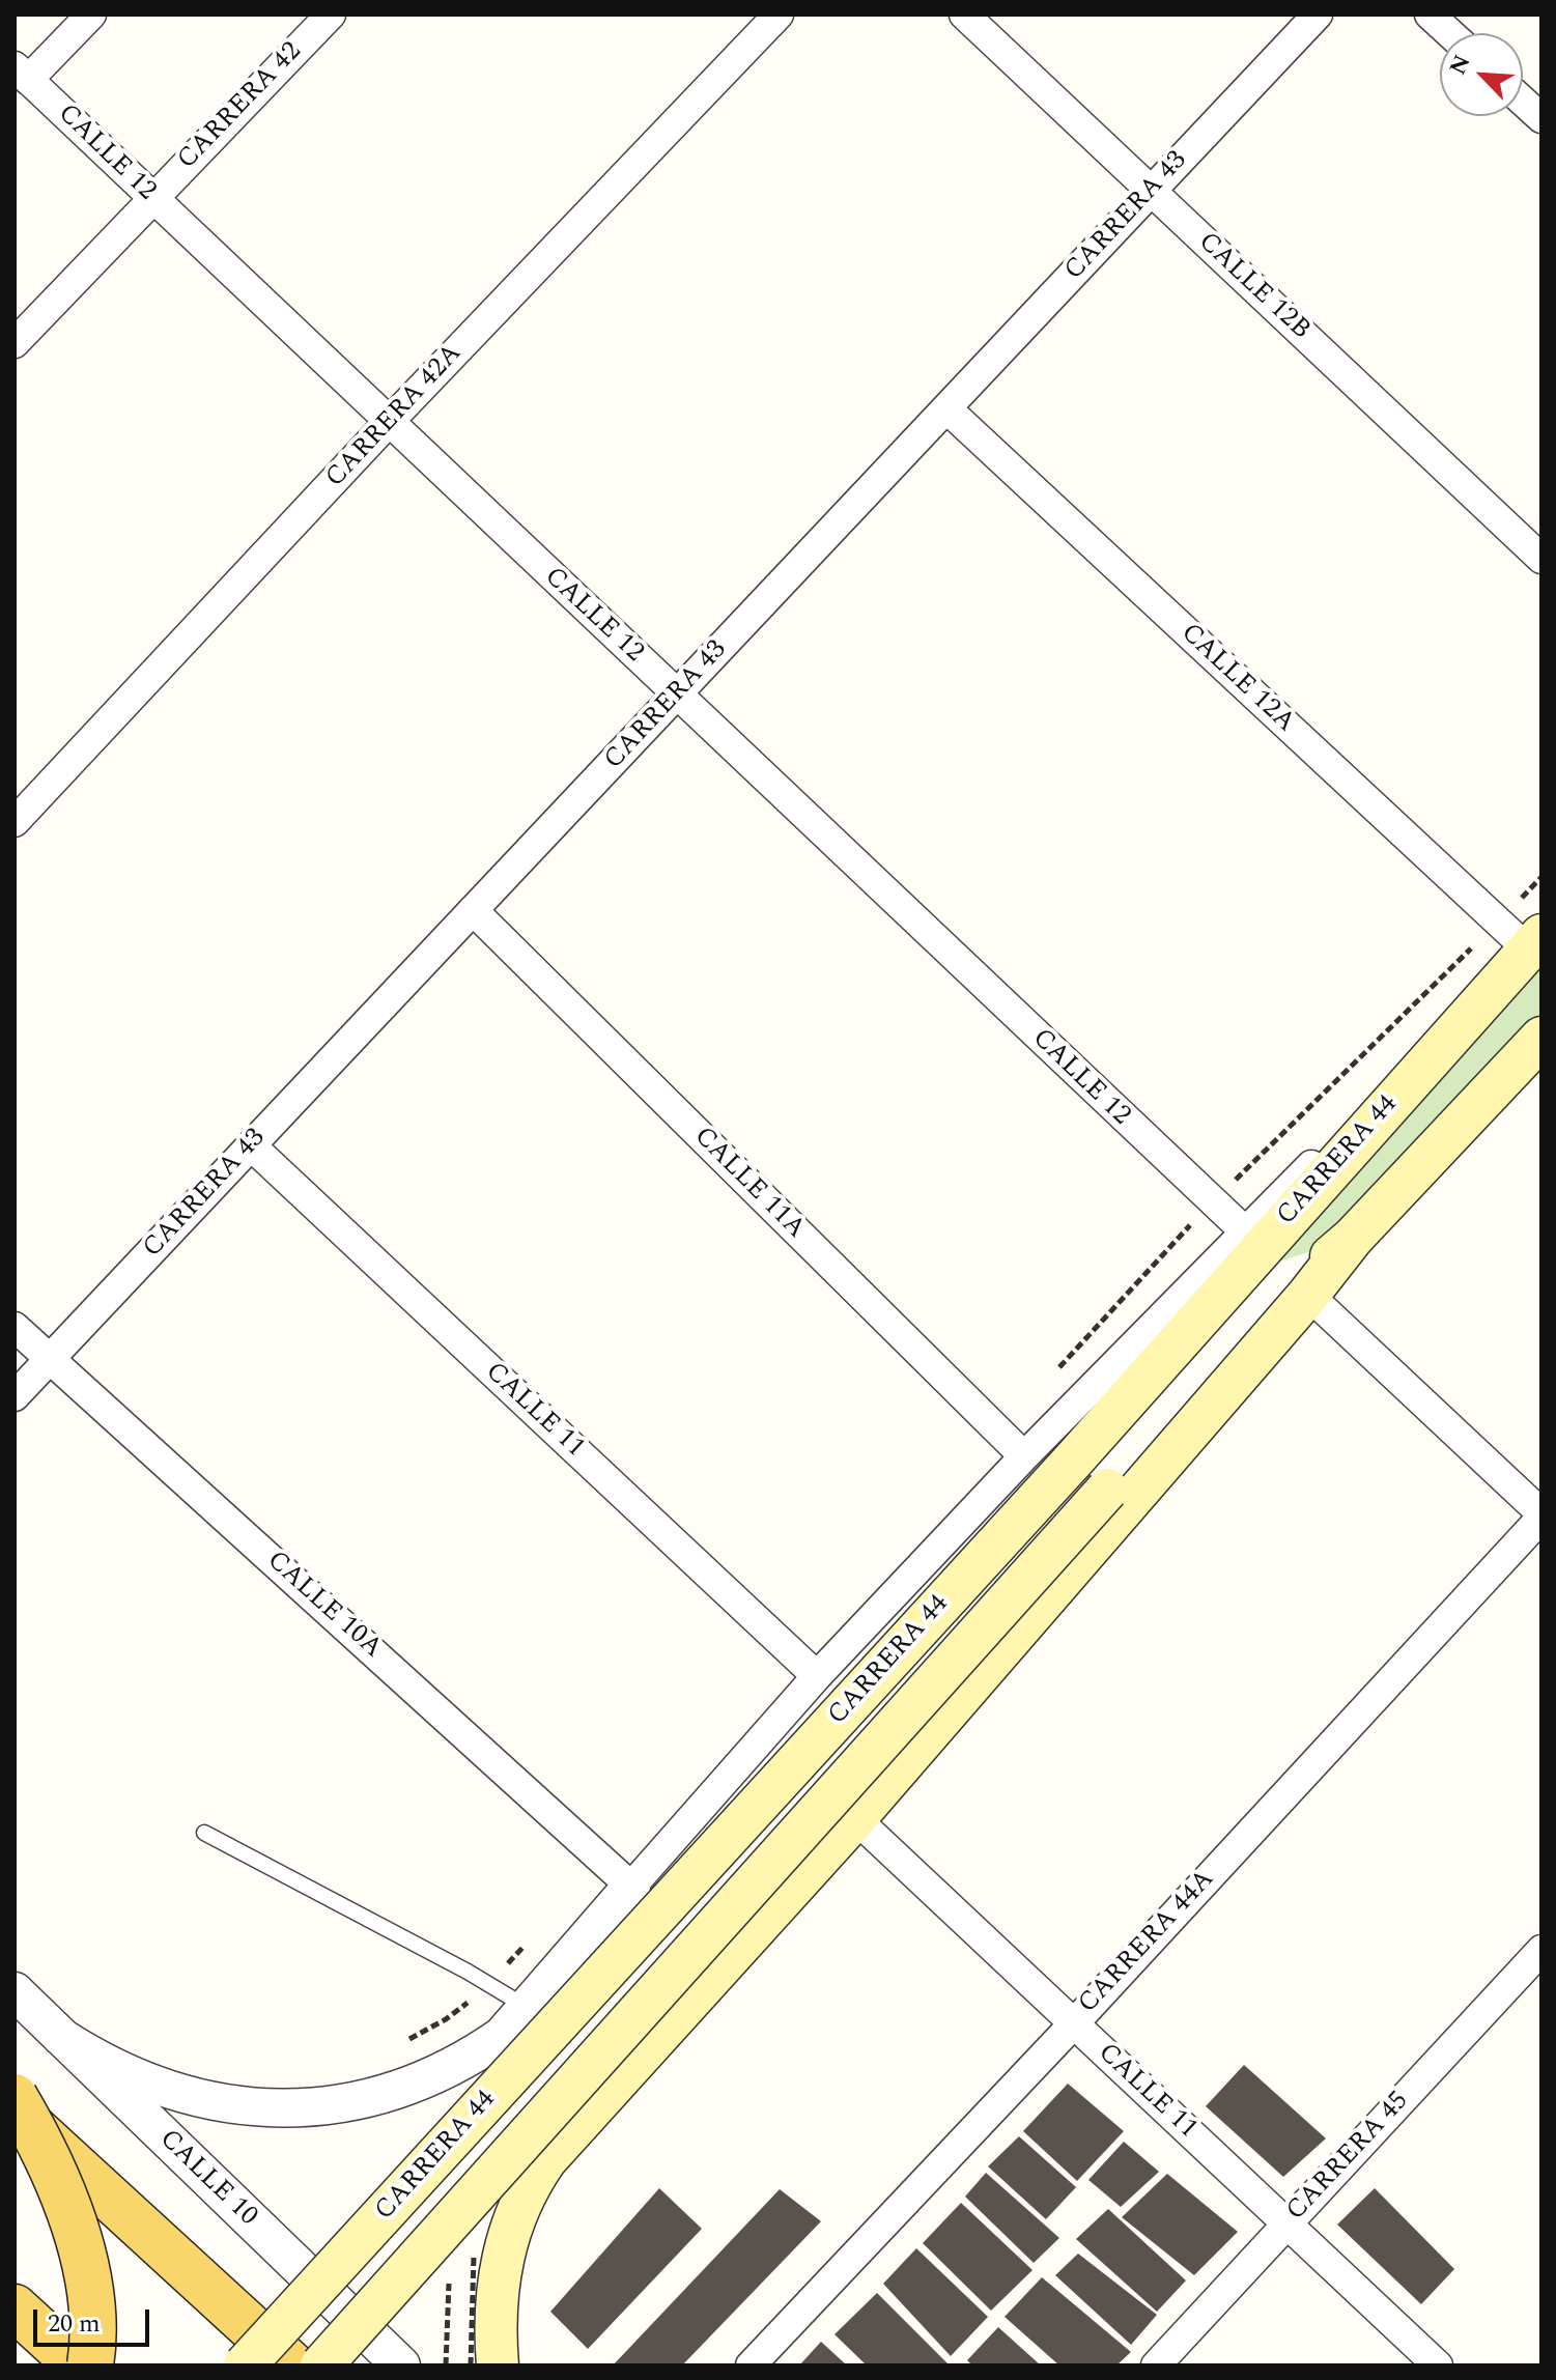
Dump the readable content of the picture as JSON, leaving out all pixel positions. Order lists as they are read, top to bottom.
{
  "streets": {
    "main road": ["CARRERA 44"],
    "street": [
      "CARRERA 42",
      "CALLE 12",
      "CARRERA 43",
      "CALLE 12B",
      "CARRERA 42A",
      "CALLE 12A",
      "CALLE 11A",
      "CALLE 11",
      "CALLE 10A",
      "CARRERA 44A",
      "CARRERA 45",
      "CALLE 10"
    ]
  },
  "crossings": [
    ["CARRERA 42", "CALLE 12"],
    ["CALLE 12", "CARRERA 43"],
    ["CALLE 12", "CARRERA 42A"],
    ["CALLE 12", "CARRERA 44"],
    ["CARRERA 43", "CALLE 12B"],
    ["CARRERA 43", "CALLE 12A"],
    ["CARRERA 43", "CALLE 11A"],
    ["CARRERA 43", "CALLE 11"],
    ["CARRERA 43", "CALLE 10A"],
    ["CALLE 12A", "CARRERA 44"],
    ["CARRERA 44", "CALLE 11A"],
    ["CARRERA 44", "CALLE 11"],
    ["CARRERA 44", "CALLE 10A"],
    ["CALLE 11", "CARRERA 44A"],
    ["CALLE 11", "CARRERA 45"]
  ],
  "scale_bar": "20 m",
  "north": "top left"
}
